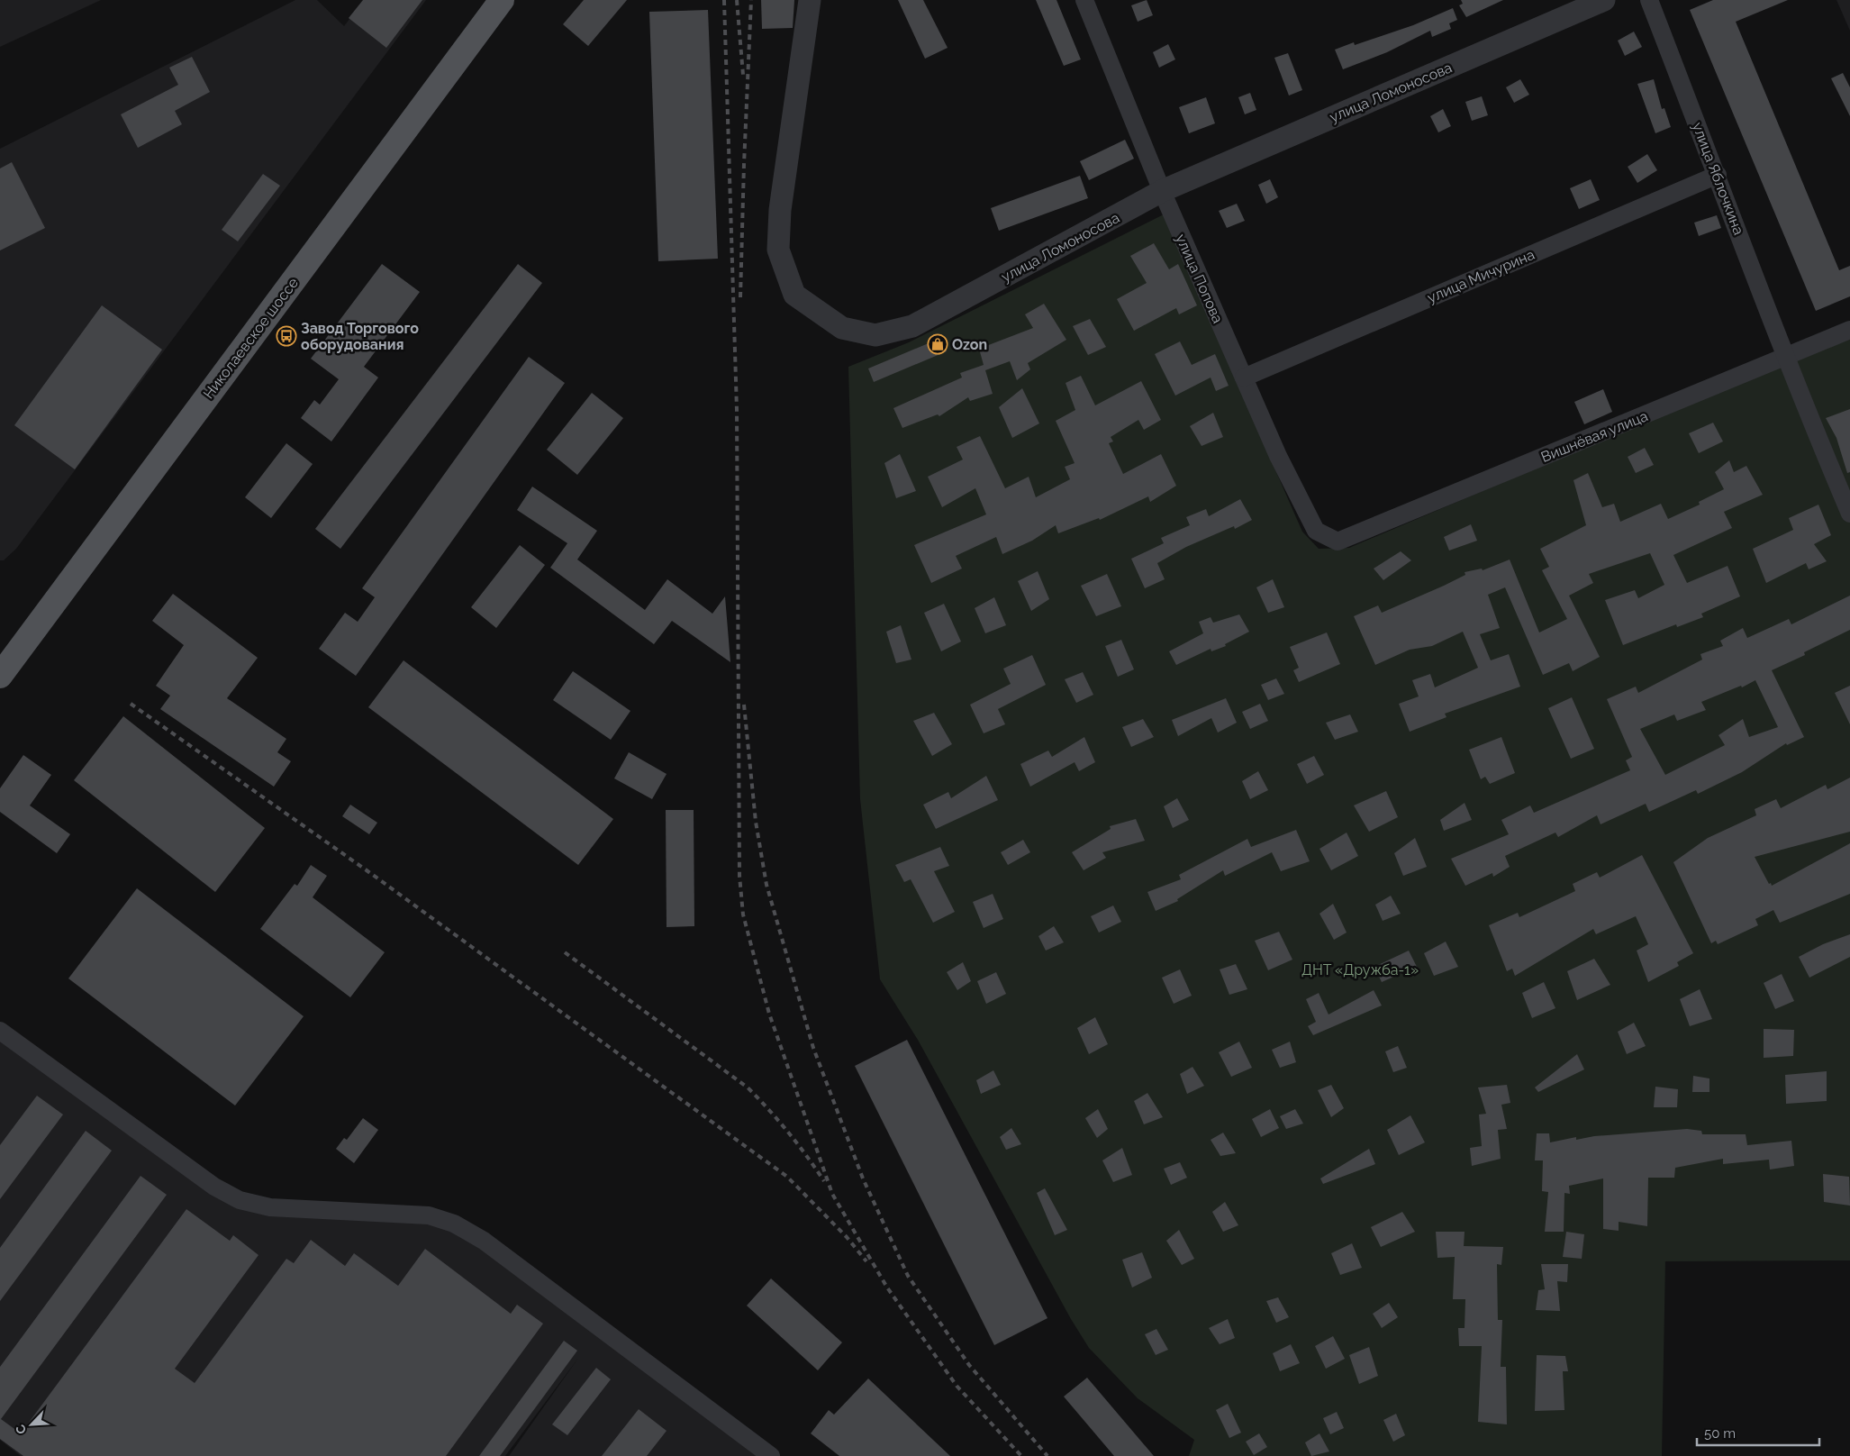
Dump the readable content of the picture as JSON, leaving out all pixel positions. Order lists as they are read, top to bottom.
{
  "streets": {
    "main road": ["Николаевское шоссе"],
    "street": [
      "улица Ломоносова",
      "улица Яблочкина",
      "улица Мичурина",
      "улица Попова",
      "Вишнёвая улица"
    ]
  },
  "crossings": [
    ["улица Ломоносова", "улица Попова"],
    ["улица Яблочкина", "улица Мичурина"],
    ["улица Яблочкина", "Вишнёвая улица"],
    ["улица Мичурина", "улица Попова"],
    ["улица Попова", "Вишнёвая улица"]
  ],
  "parks": ["ДНТ «Дружба-1»"],
  "places": {
    "bus stop": ["Завод Торгового оборудования"],
    "shop": ["Ozon"]
  },
  "scale_bar": "50 m",
  "north": "bottom left"
}
